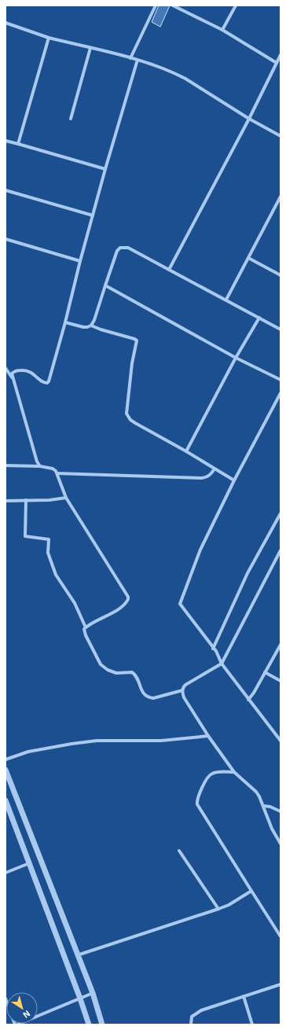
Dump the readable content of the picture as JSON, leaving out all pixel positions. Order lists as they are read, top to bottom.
{
  "north": "bottom right"
}
